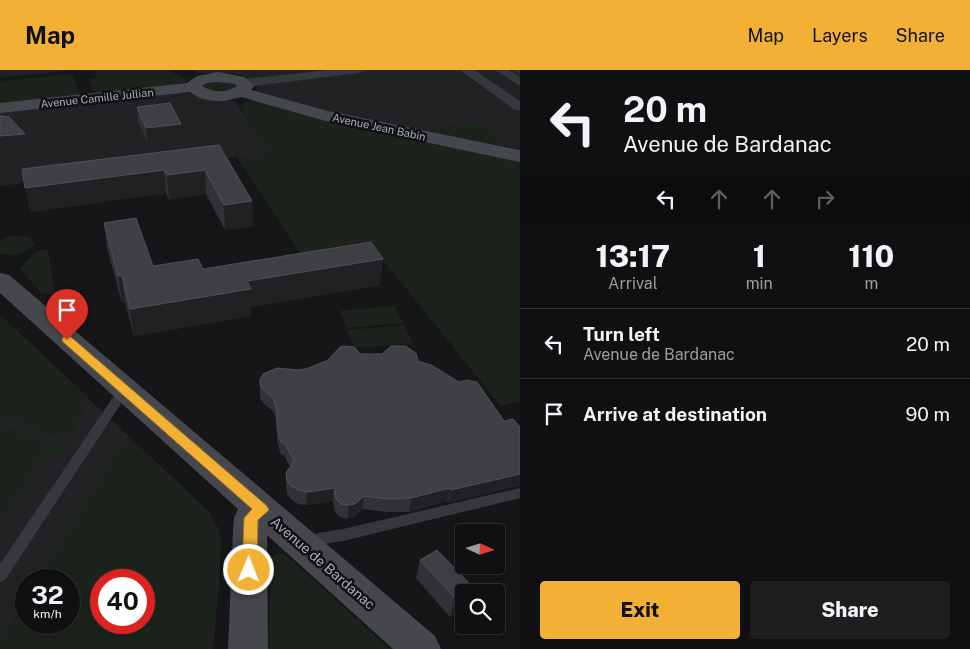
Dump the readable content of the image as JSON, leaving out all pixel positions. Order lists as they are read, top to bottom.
{
  "streets": {
    "street": ["Avenue Camille Jullian", "Avenue Jean Babin", "Avenue de Bardanac"]
  },
  "north": "right",
  "page": {
    "header": "Map",
    "nav": ["Map", "Layers", "Share"],
    "turn": ["20 m", "Avenue de Bardanac"],
    "eta": [
      "13:17",
      "Arrival",
      "1",
      "min",
      "110",
      "m"
    ],
    "list": [
      {
        "name": "Turn left",
        "note": "Avenue de Bardanac",
        "value": "20 m"
      },
      {
        "name": "Arrive at destination",
        "value": "90 m"
      }
    ],
    "speed": "32 km/h",
    "limit": "40",
    "buttons": ["Exit", "Share"]
  }
}
